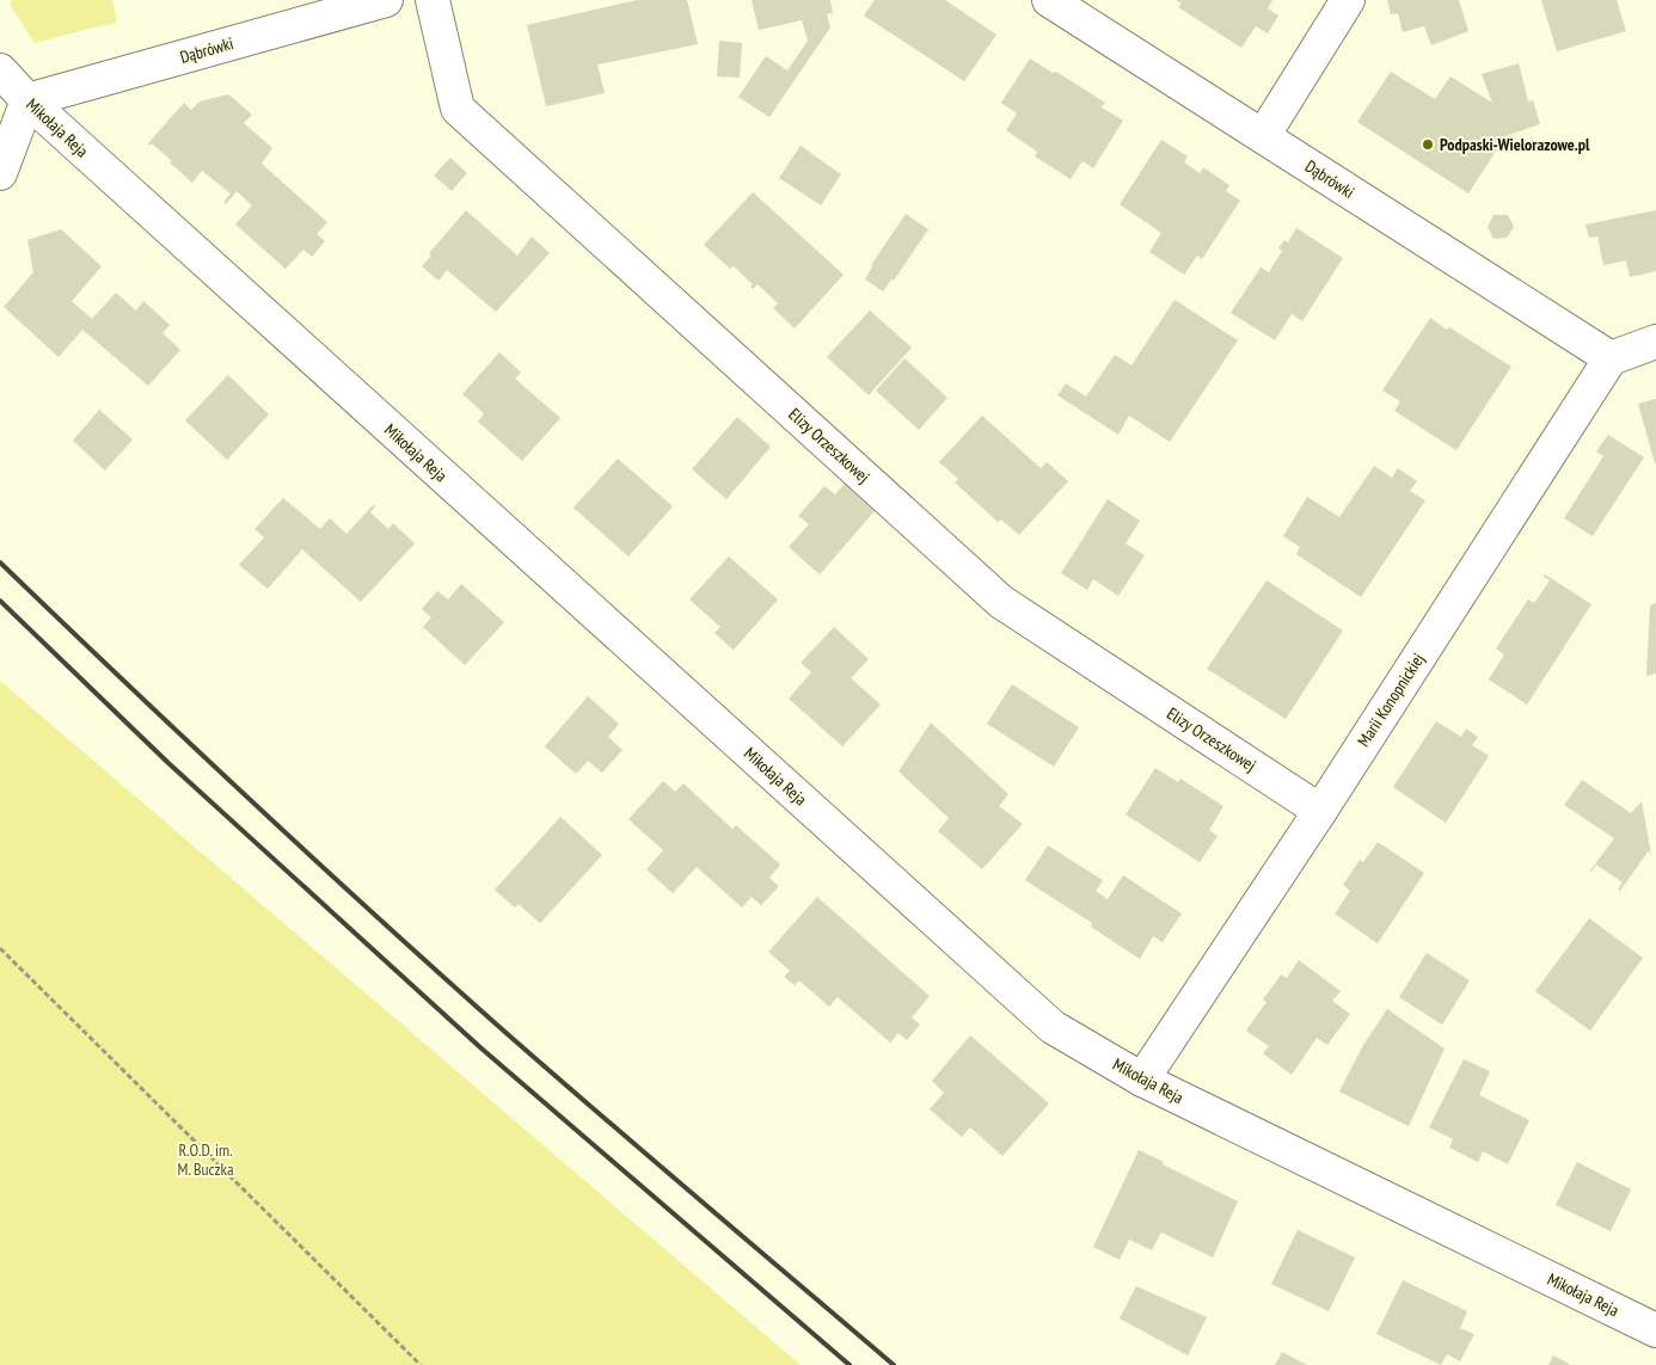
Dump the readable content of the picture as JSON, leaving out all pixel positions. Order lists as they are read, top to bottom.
{
  "streets": {
    "street": [
      "Dąbrówki",
      "Mikołaja Reja",
      "Elizy Orzeszkowej",
      "Marii Konopnickiej"
    ]
  },
  "crossings": [
    ["Dąbrówki", "Mikołaja Reja"],
    ["Dąbrówki", "Marii Konopnickiej"],
    ["Mikołaja Reja", "Marii Konopnickiej"],
    ["Elizy Orzeszkowej", "Marii Konopnickiej"]
  ],
  "parks": ["R.O.D. im. M. Buczka"],
  "places": ["Podpaski-Wielorazowe.pl"]
}
